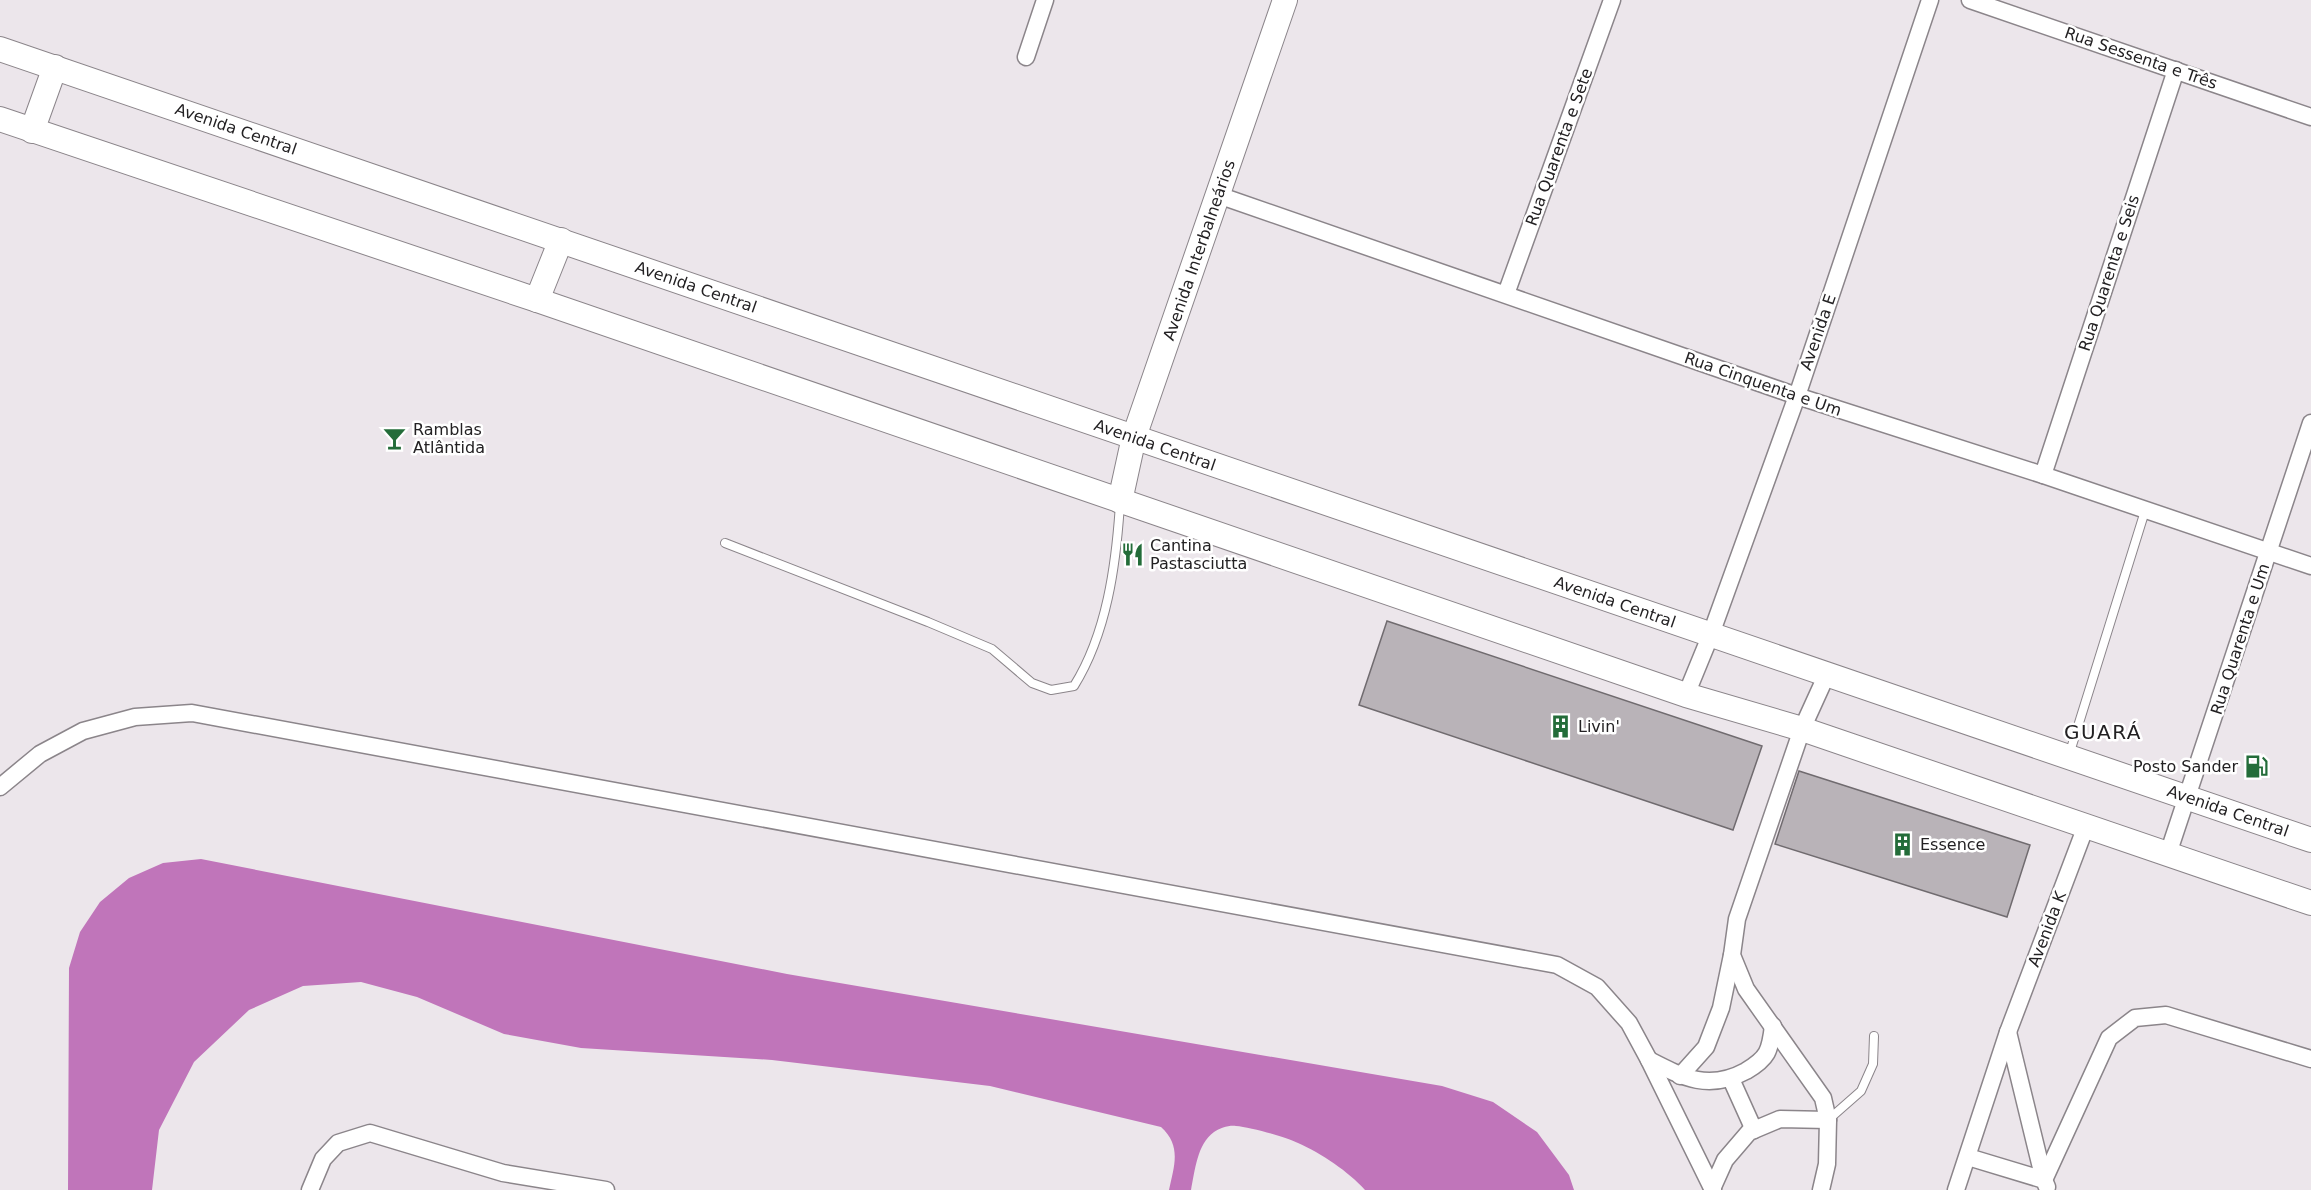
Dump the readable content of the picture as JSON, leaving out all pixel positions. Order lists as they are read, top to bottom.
{
  "streets": {
    "main road": ["Avenida Central", "Avenida Interbalneários"],
    "street": [
      "Rua Sessenta e Três",
      "Rua Quarenta e Sete",
      "Rua Quarenta e Seis",
      "Avenida E",
      "Rua Cinquenta e Um",
      "Rua Quarenta e Um",
      "Avenida K"
    ]
  },
  "crossings": [
    ["Rua Sessenta e Três", "Rua Quarenta e Seis"],
    ["Avenida Central", "Avenida Interbalneários"],
    ["Avenida Central", "Avenida E"],
    ["Avenida Central", "Rua Quarenta e Um"],
    ["Rua Quarenta e Sete", "Rua Cinquenta e Um"],
    ["Avenida Interbalneários", "Rua Cinquenta e Um"],
    ["Rua Quarenta e Seis", "Rua Cinquenta e Um"],
    ["Avenida E", "Rua Cinquenta e Um"],
    ["Rua Cinquenta e Um", "Rua Quarenta e Um"]
  ],
  "districts": ["GUARÁ"],
  "places": {
    "bar": ["Ramblas Atlântida"],
    "restaurant": ["Cantina Pastasciutta"],
    "building": ["Livin'", "Essence"],
    "fuel station": ["Posto Sander"]
  }
}
